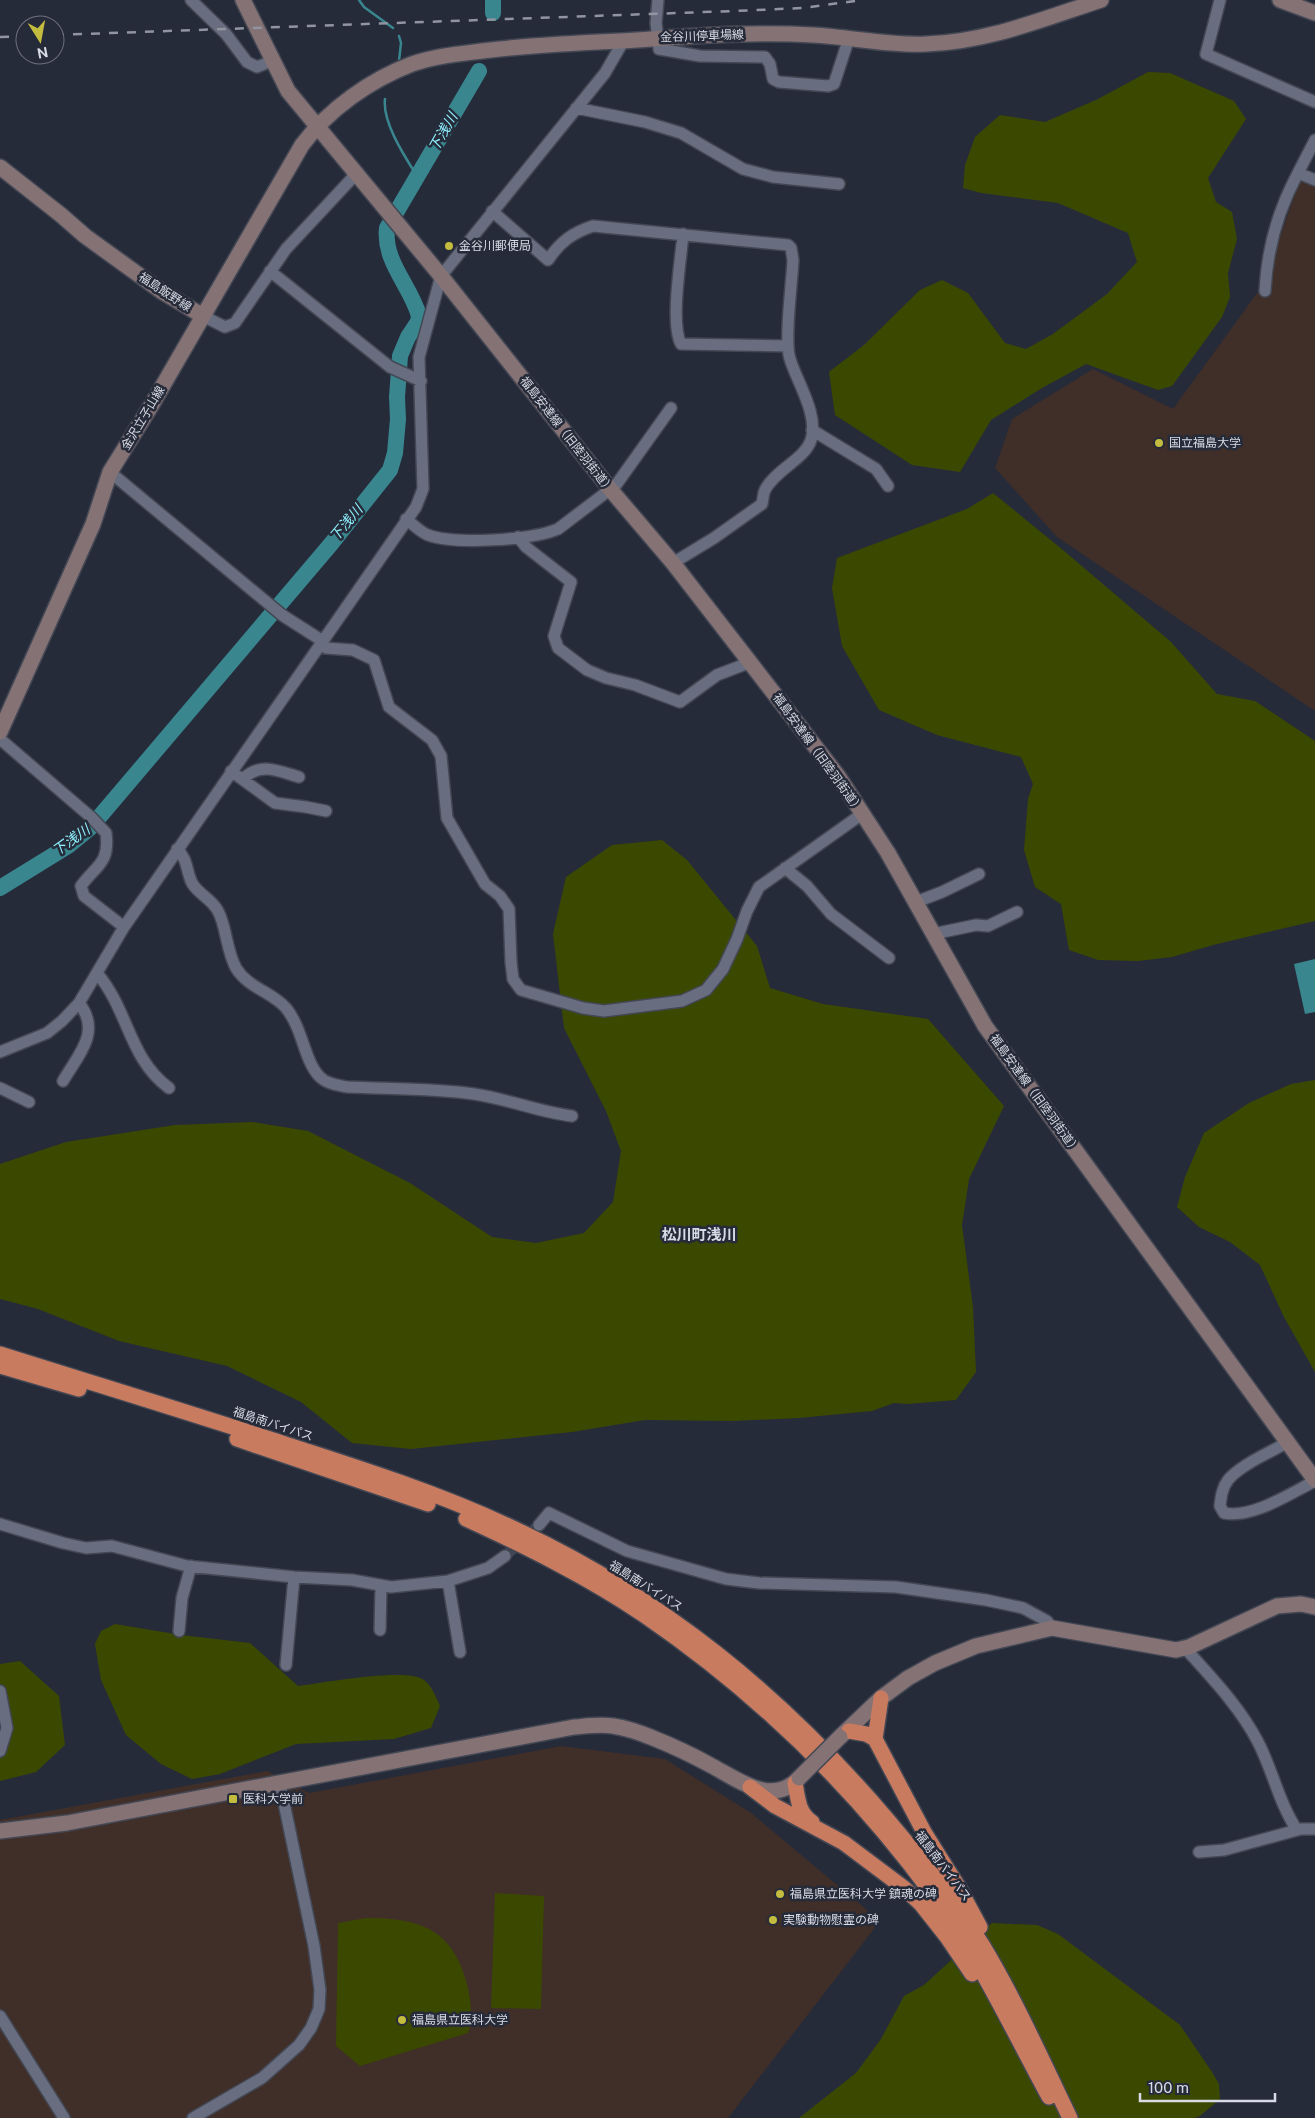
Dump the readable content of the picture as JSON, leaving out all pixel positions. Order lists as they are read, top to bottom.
{
  "streets": {
    "highway": ["福島南バイパス"],
    "main road": [
      "金谷川停車場線",
      "福島飯野線",
      "金沢立子山線",
      "福島安達線（旧陸羽街道）"
    ]
  },
  "crossings": [
    ["金谷川停車場線", "福島飯野線"],
    ["金谷川停車場線", "福島安達線（旧陸羽街道）"],
    ["福島飯野線", "金沢立子山線"],
    ["福島飯野線", "福島安達線（旧陸羽街道）"]
  ],
  "districts": ["松川町浅川"],
  "water": ["下浅川"],
  "places": {
    "other": [
      "金谷川郵便局",
      "国立福島大学",
      "福島県立医科大学 鎮魂の碑",
      "実験動物慰霊の碑",
      "福島県立医科大学"
    ],
    "transit": ["医科大学前"]
  },
  "scale_bar": "100 m",
  "north": "bottom"
}
